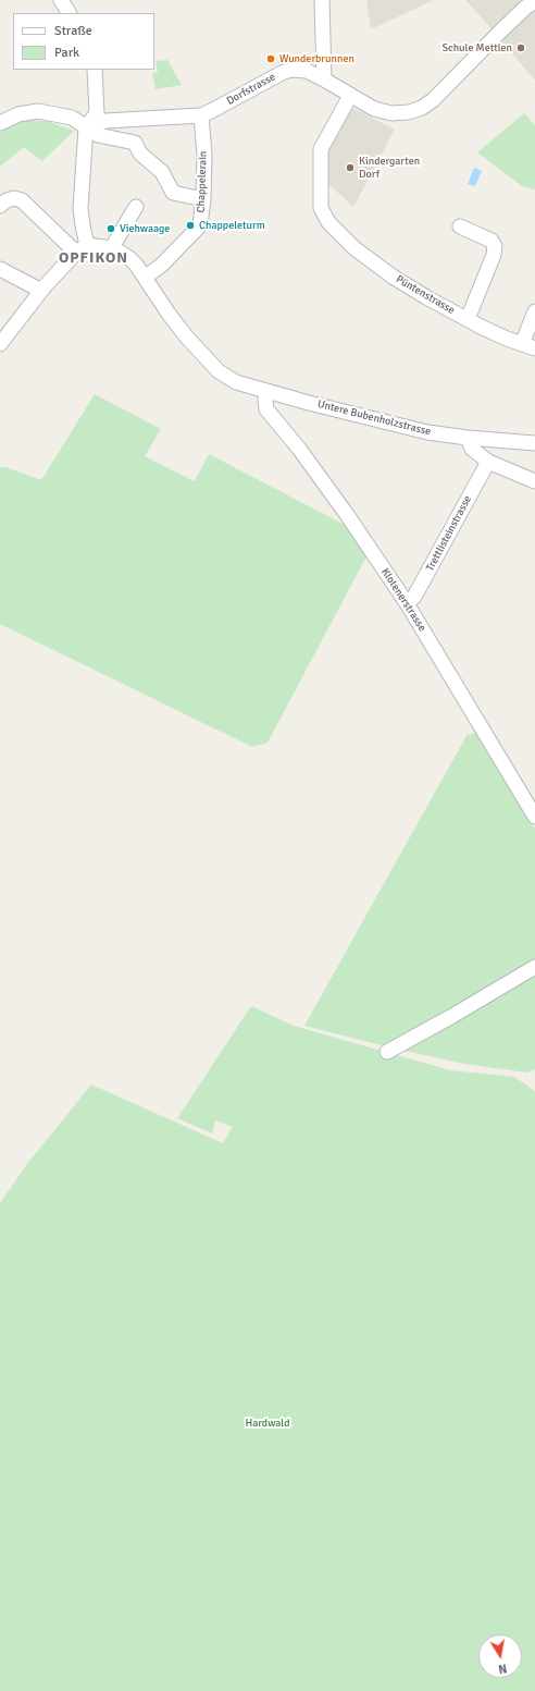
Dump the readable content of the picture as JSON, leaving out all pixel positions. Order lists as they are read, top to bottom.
{
  "streets": {
    "street": [
      "Dorfstrasse",
      "Chappelerain",
      "Püntenstrasse",
      "Untere Bubenholzstrasse",
      "Trettlisteinstrasse",
      "Klotenerstrasse"
    ]
  },
  "crossings": [
    ["Dorfstrasse", "Chappelerain"],
    ["Dorfstrasse", "Püntenstrasse"],
    ["Chappelerain", "Untere Bubenholzstrasse"],
    ["Untere Bubenholzstrasse", "Klotenerstrasse"],
    ["Trettlisteinstrasse", "Klotenerstrasse"]
  ],
  "districts": ["OPFIKON"],
  "parks": ["Hardwald"],
  "places": [
    "Schule Mettlen",
    "Wunderbrunnen",
    "Kindergarten Dorf",
    "Chappeleturm",
    "Viehwaage"
  ],
  "legend": ["Straße", "Park"],
  "north": "bottom"
}
